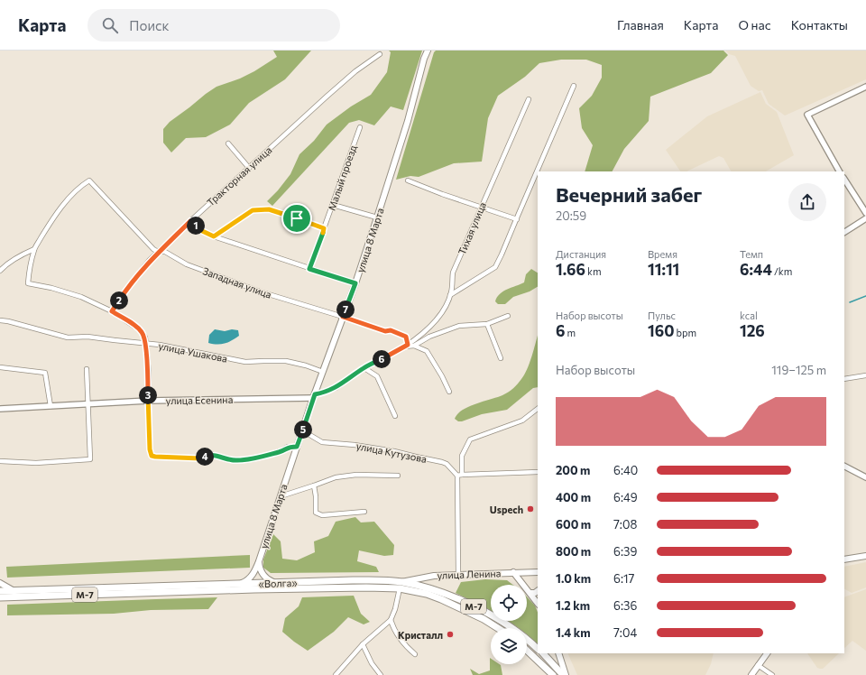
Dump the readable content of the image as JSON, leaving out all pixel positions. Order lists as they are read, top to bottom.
{
  "streets": {
    "highway": ["«Волга»", "М-7"],
    "main road": ["улица 8 Марта", "улица Ленина"],
    "street": [
      "Тракторная улица",
      "Малый проезд",
      "Тихая улица",
      "Западная улица",
      "улица Ушакова",
      "улица Есенина",
      "улица Кутузова"
    ]
  },
  "crossings": [
    ["Тракторная улица", "Западная улица"],
    ["Тихая улица", "улица 8 Марта"],
    ["Тихая улица", "Западная улица"],
    ["Тихая улица", "улица Есенина"],
    ["улица 8 Марта", "Западная улица"],
    ["улица 8 Марта", "улица Ушакова"],
    ["улица 8 Марта", "улица Есенина"],
    ["улица 8 Марта", "улица Кутузова"],
    ["улица 8 Марта", "«Волга»"],
    ["улица Ленина", "«Волга»"]
  ],
  "places": ["Uspech", "Кристалл"],
  "page": {
    "header": "Карта",
    "search": "Поиск",
    "nav": [
      "Главная",
      "Карта",
      "О нас",
      "Контакты"
    ],
    "heading": ["Вечерний забег", "20:59"],
    "pins": [
      "1",
      "2",
      "7",
      "6",
      "3",
      "5",
      "4"
    ],
    "stats": [
      ["Дистанция", "1.66 km"],
      ["Время", "11:11"],
      ["Темп", "6:44 /km"],
      ["Набор высоты", "6 m"],
      ["Пульс", "160 bpm"],
      ["kcal", "126"]
    ],
    "chart": ["Набор высоты", "119–125 m"],
    "list": [
      {
        "name": "200 m",
        "note": "6:40"
      },
      {
        "name": "400 m",
        "note": "6:49"
      },
      {
        "name": "600 m",
        "note": "7:08"
      },
      {
        "name": "800 m",
        "note": "6:39"
      },
      {
        "name": "1.0 km",
        "note": "6:17"
      },
      {
        "name": "1.2 km",
        "note": "6:36"
      },
      {
        "name": "1.4 km",
        "note": "7:04"
      }
    ]
  }
}
